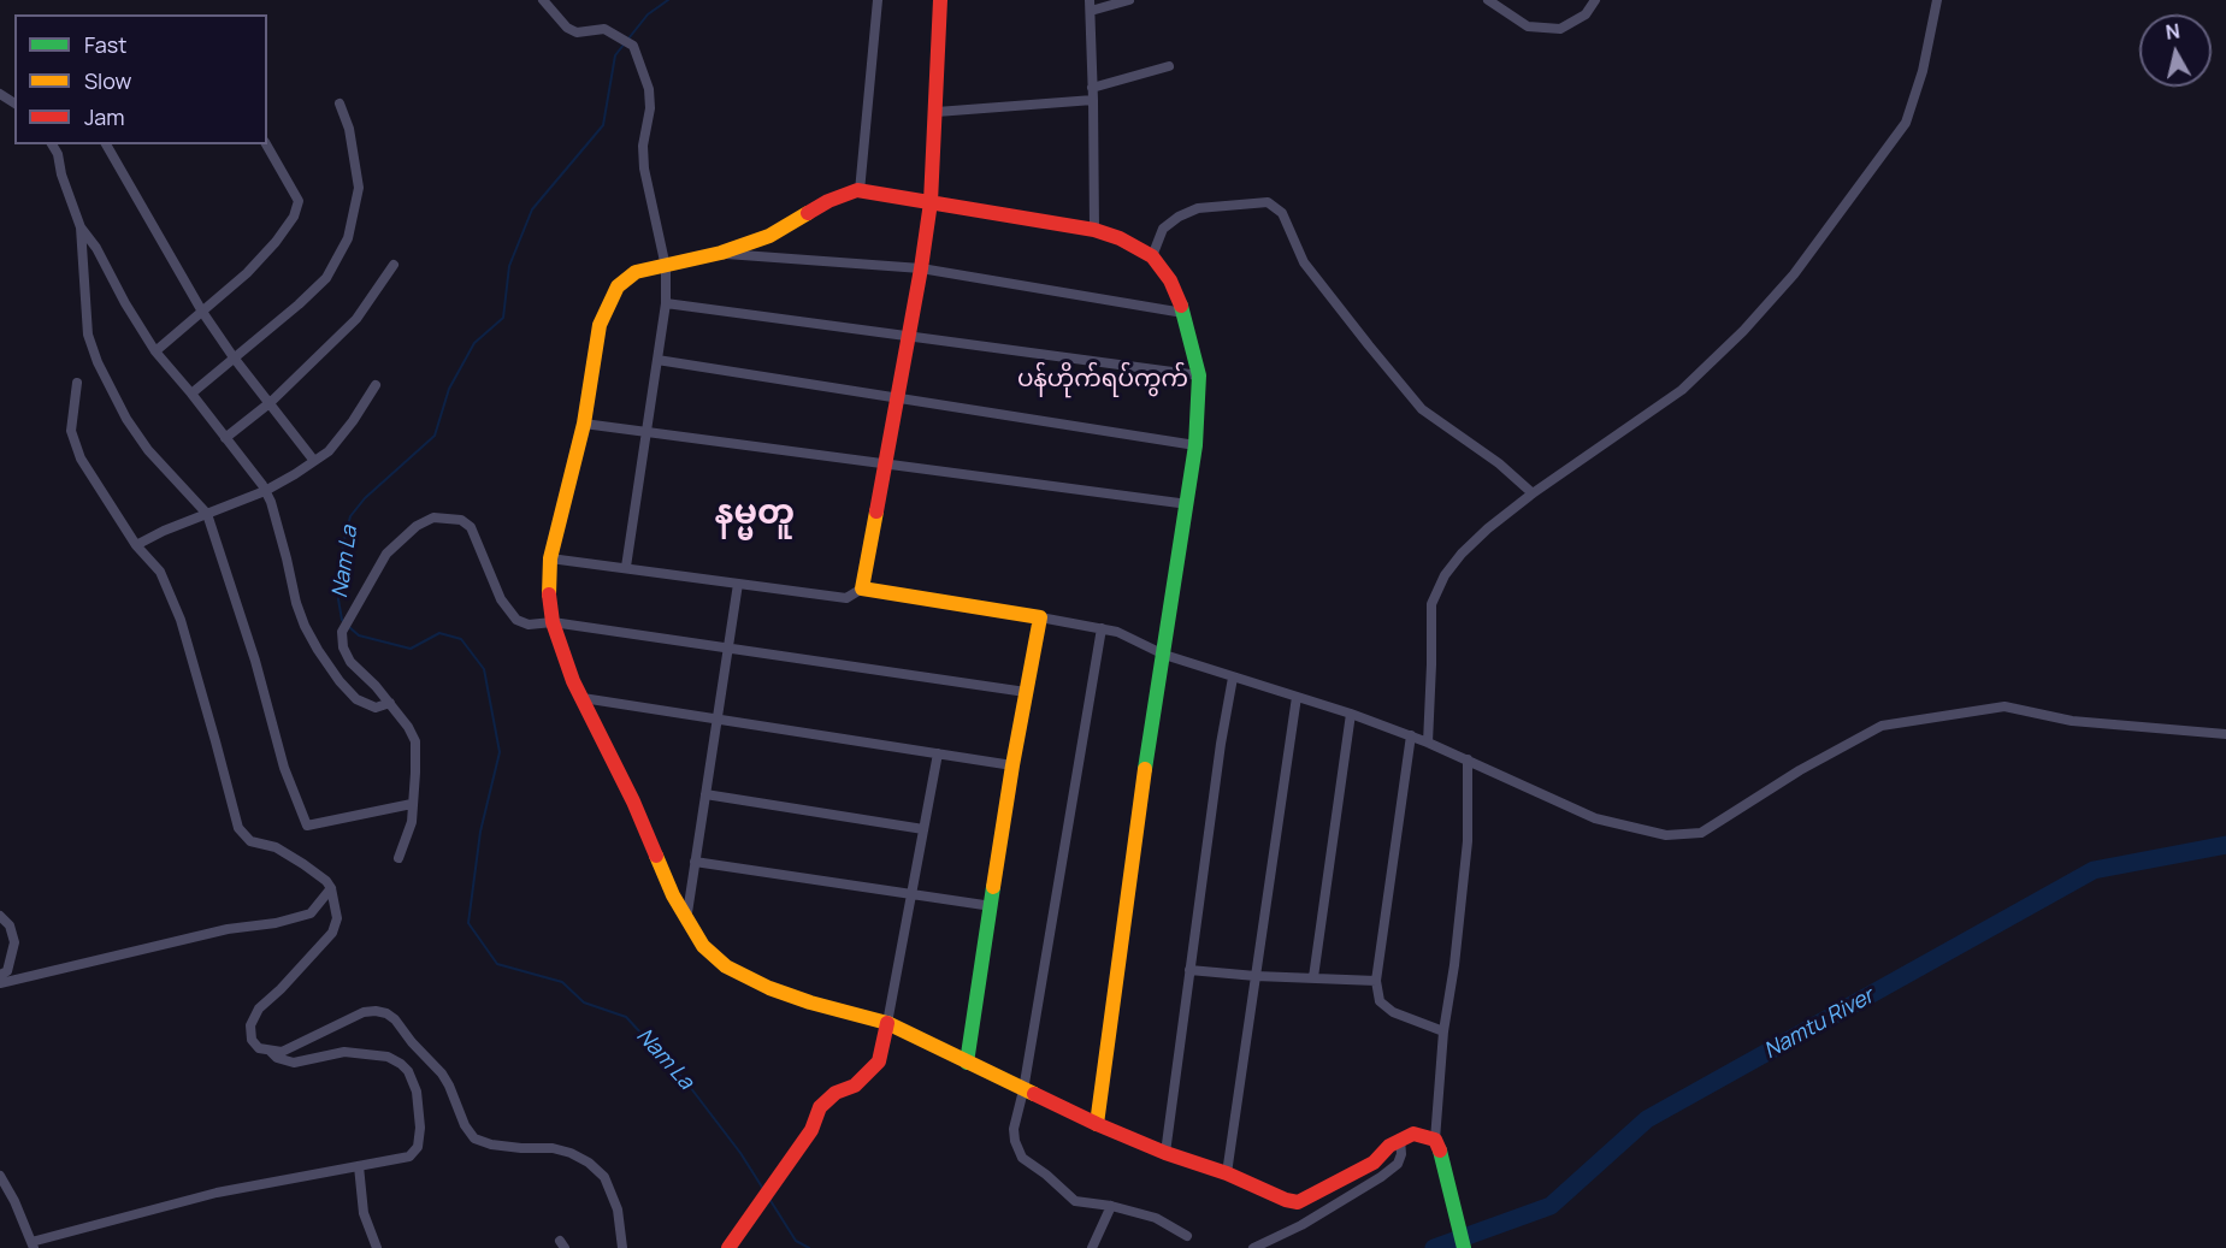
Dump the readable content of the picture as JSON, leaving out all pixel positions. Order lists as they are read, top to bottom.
{
  "districts": ["ပန်ဟိုက်ရပ်ကွက်", "နမ္မတူ"],
  "water": ["Nam La", "Namtu River"],
  "legend": ["Fast", "Slow", "Jam"],
  "north": "top"
}
